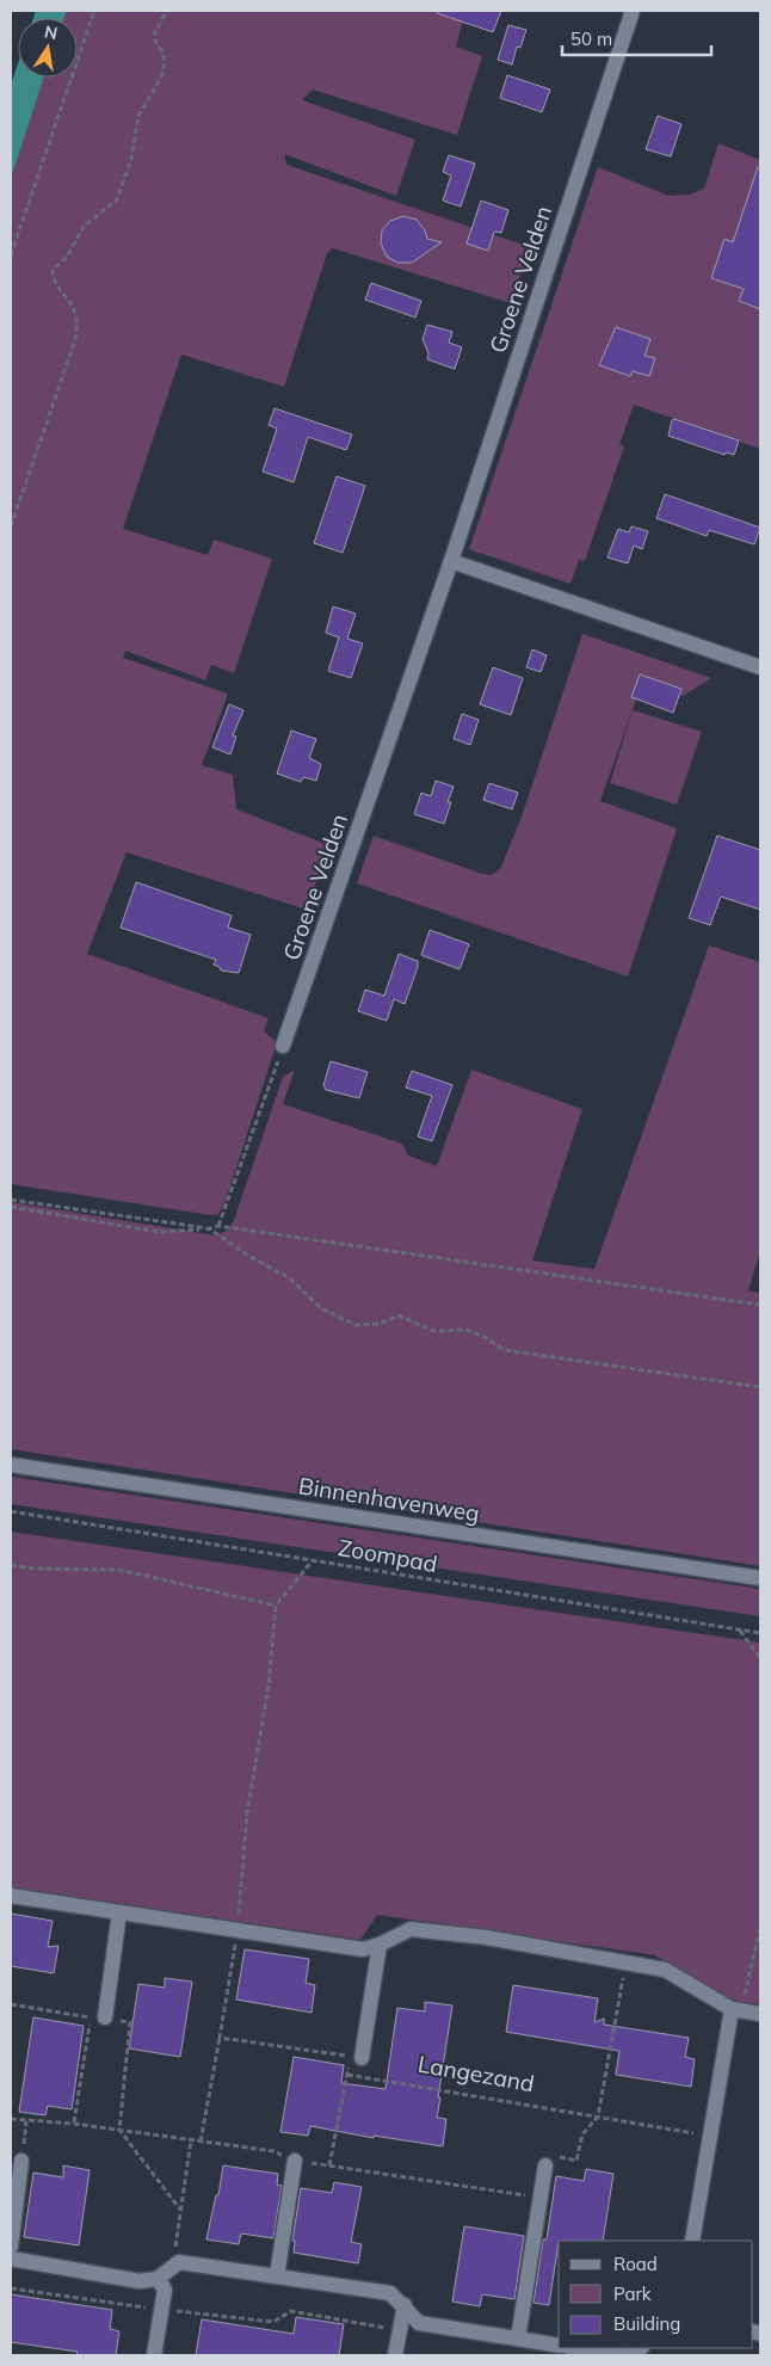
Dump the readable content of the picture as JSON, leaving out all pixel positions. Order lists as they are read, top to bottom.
{
  "streets": {
    "street": ["Groene Velden", "Binnenhavenweg"],
    "path": ["Zoompad", "Langezand"]
  },
  "legend": ["Road", "Park", "Building"],
  "scale_bar": "50 m",
  "north": "top"
}
